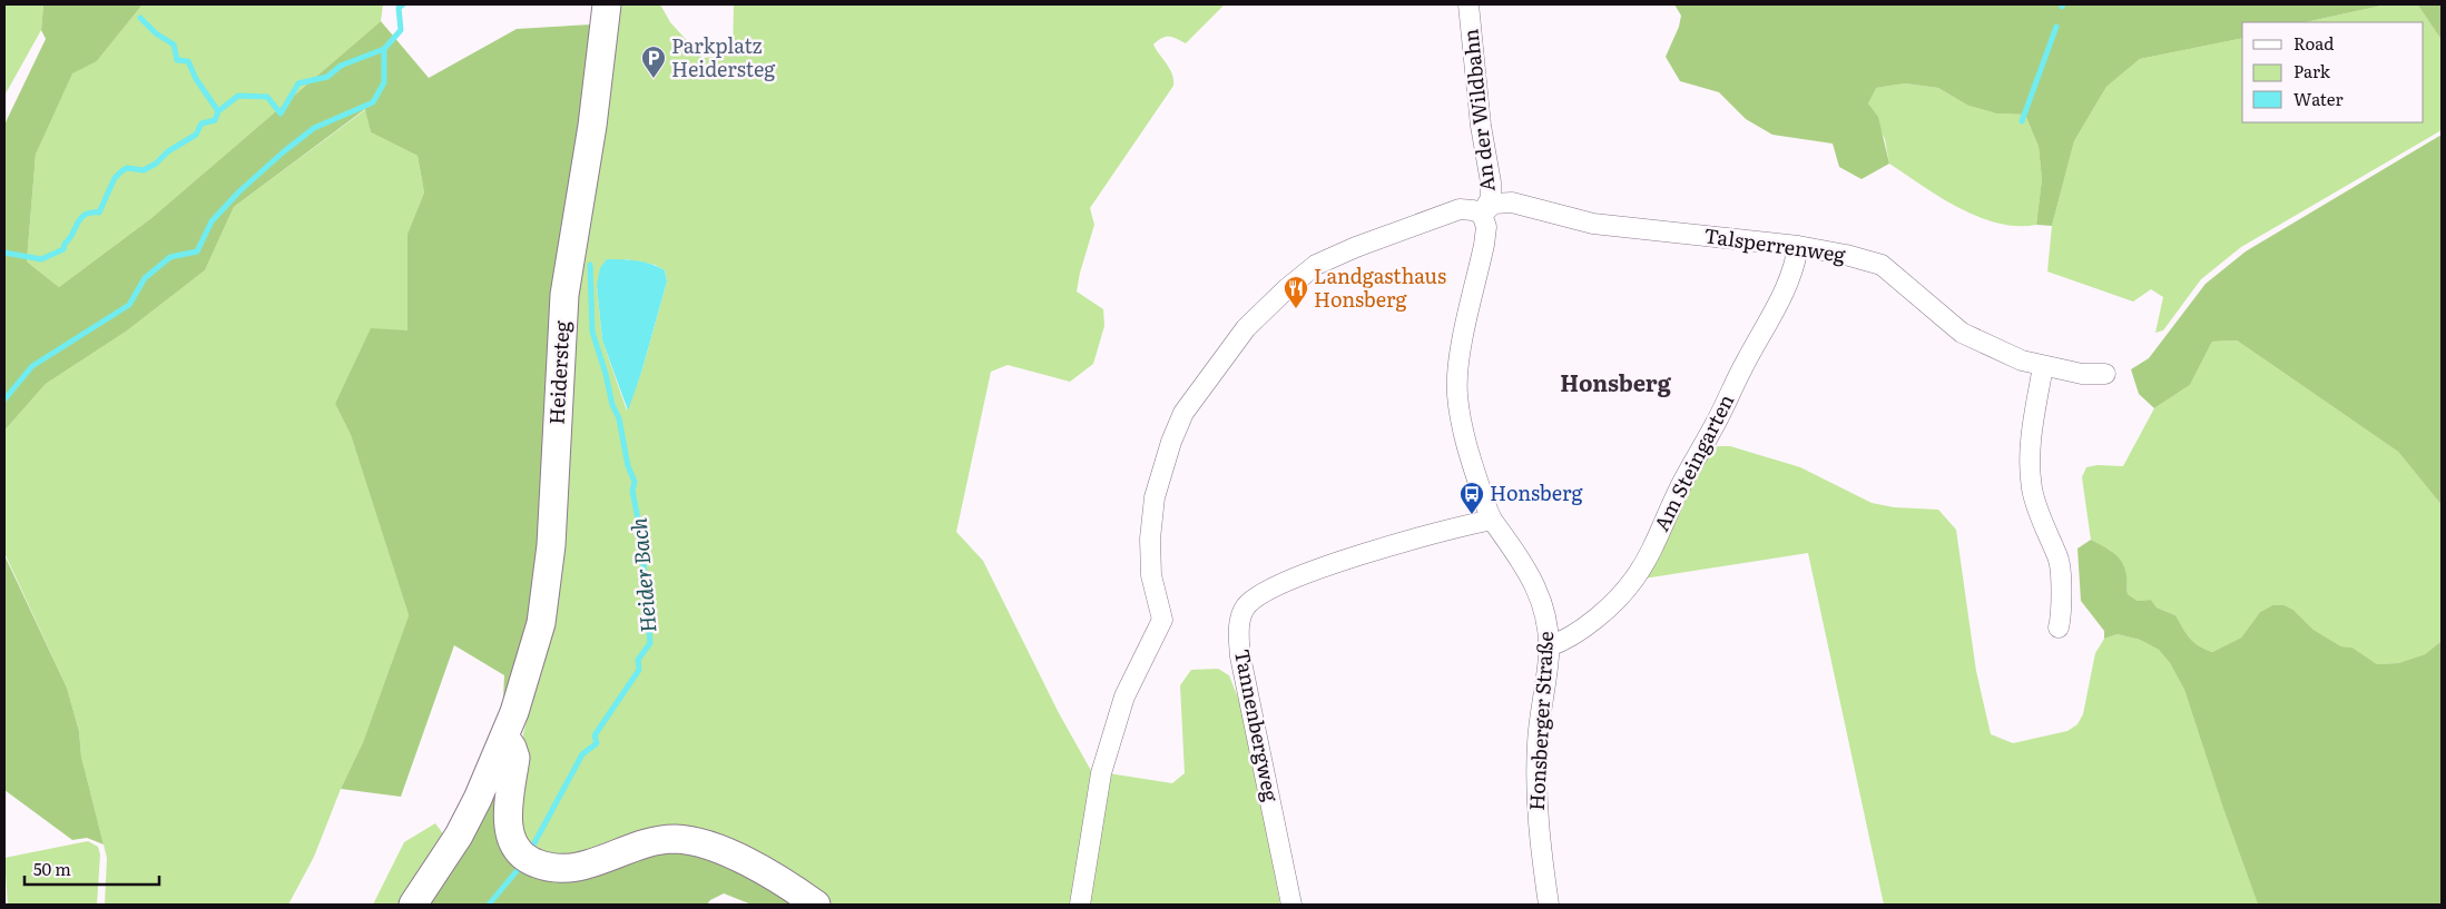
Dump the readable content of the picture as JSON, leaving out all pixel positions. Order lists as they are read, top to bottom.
{
  "streets": {
    "main road": ["Heidersteg"],
    "street": [
      "An der Wildbahn",
      "Talsperrenweg",
      "Am Steingarten",
      "Honsberger Straße",
      "Tannenbergweg"
    ]
  },
  "crossings": [
    ["An der Wildbahn", "Talsperrenweg"],
    ["An der Wildbahn", "Honsberger Straße"],
    ["Talsperrenweg", "Am Steingarten"],
    ["Talsperrenweg", "Honsberger Straße"],
    ["Am Steingarten", "Honsberger Straße"],
    ["Honsberger Straße", "Tannenbergweg"]
  ],
  "districts": ["Honsberg"],
  "water": ["Heider Bach"],
  "places": {
    "parking": ["Parkplatz Heidersteg"],
    "restaurant": ["Landgasthaus Honsberg"],
    "bus stop": ["Honsberg"]
  },
  "legend": ["Road", "Park", "Water"],
  "scale_bar": "50 m"
}
